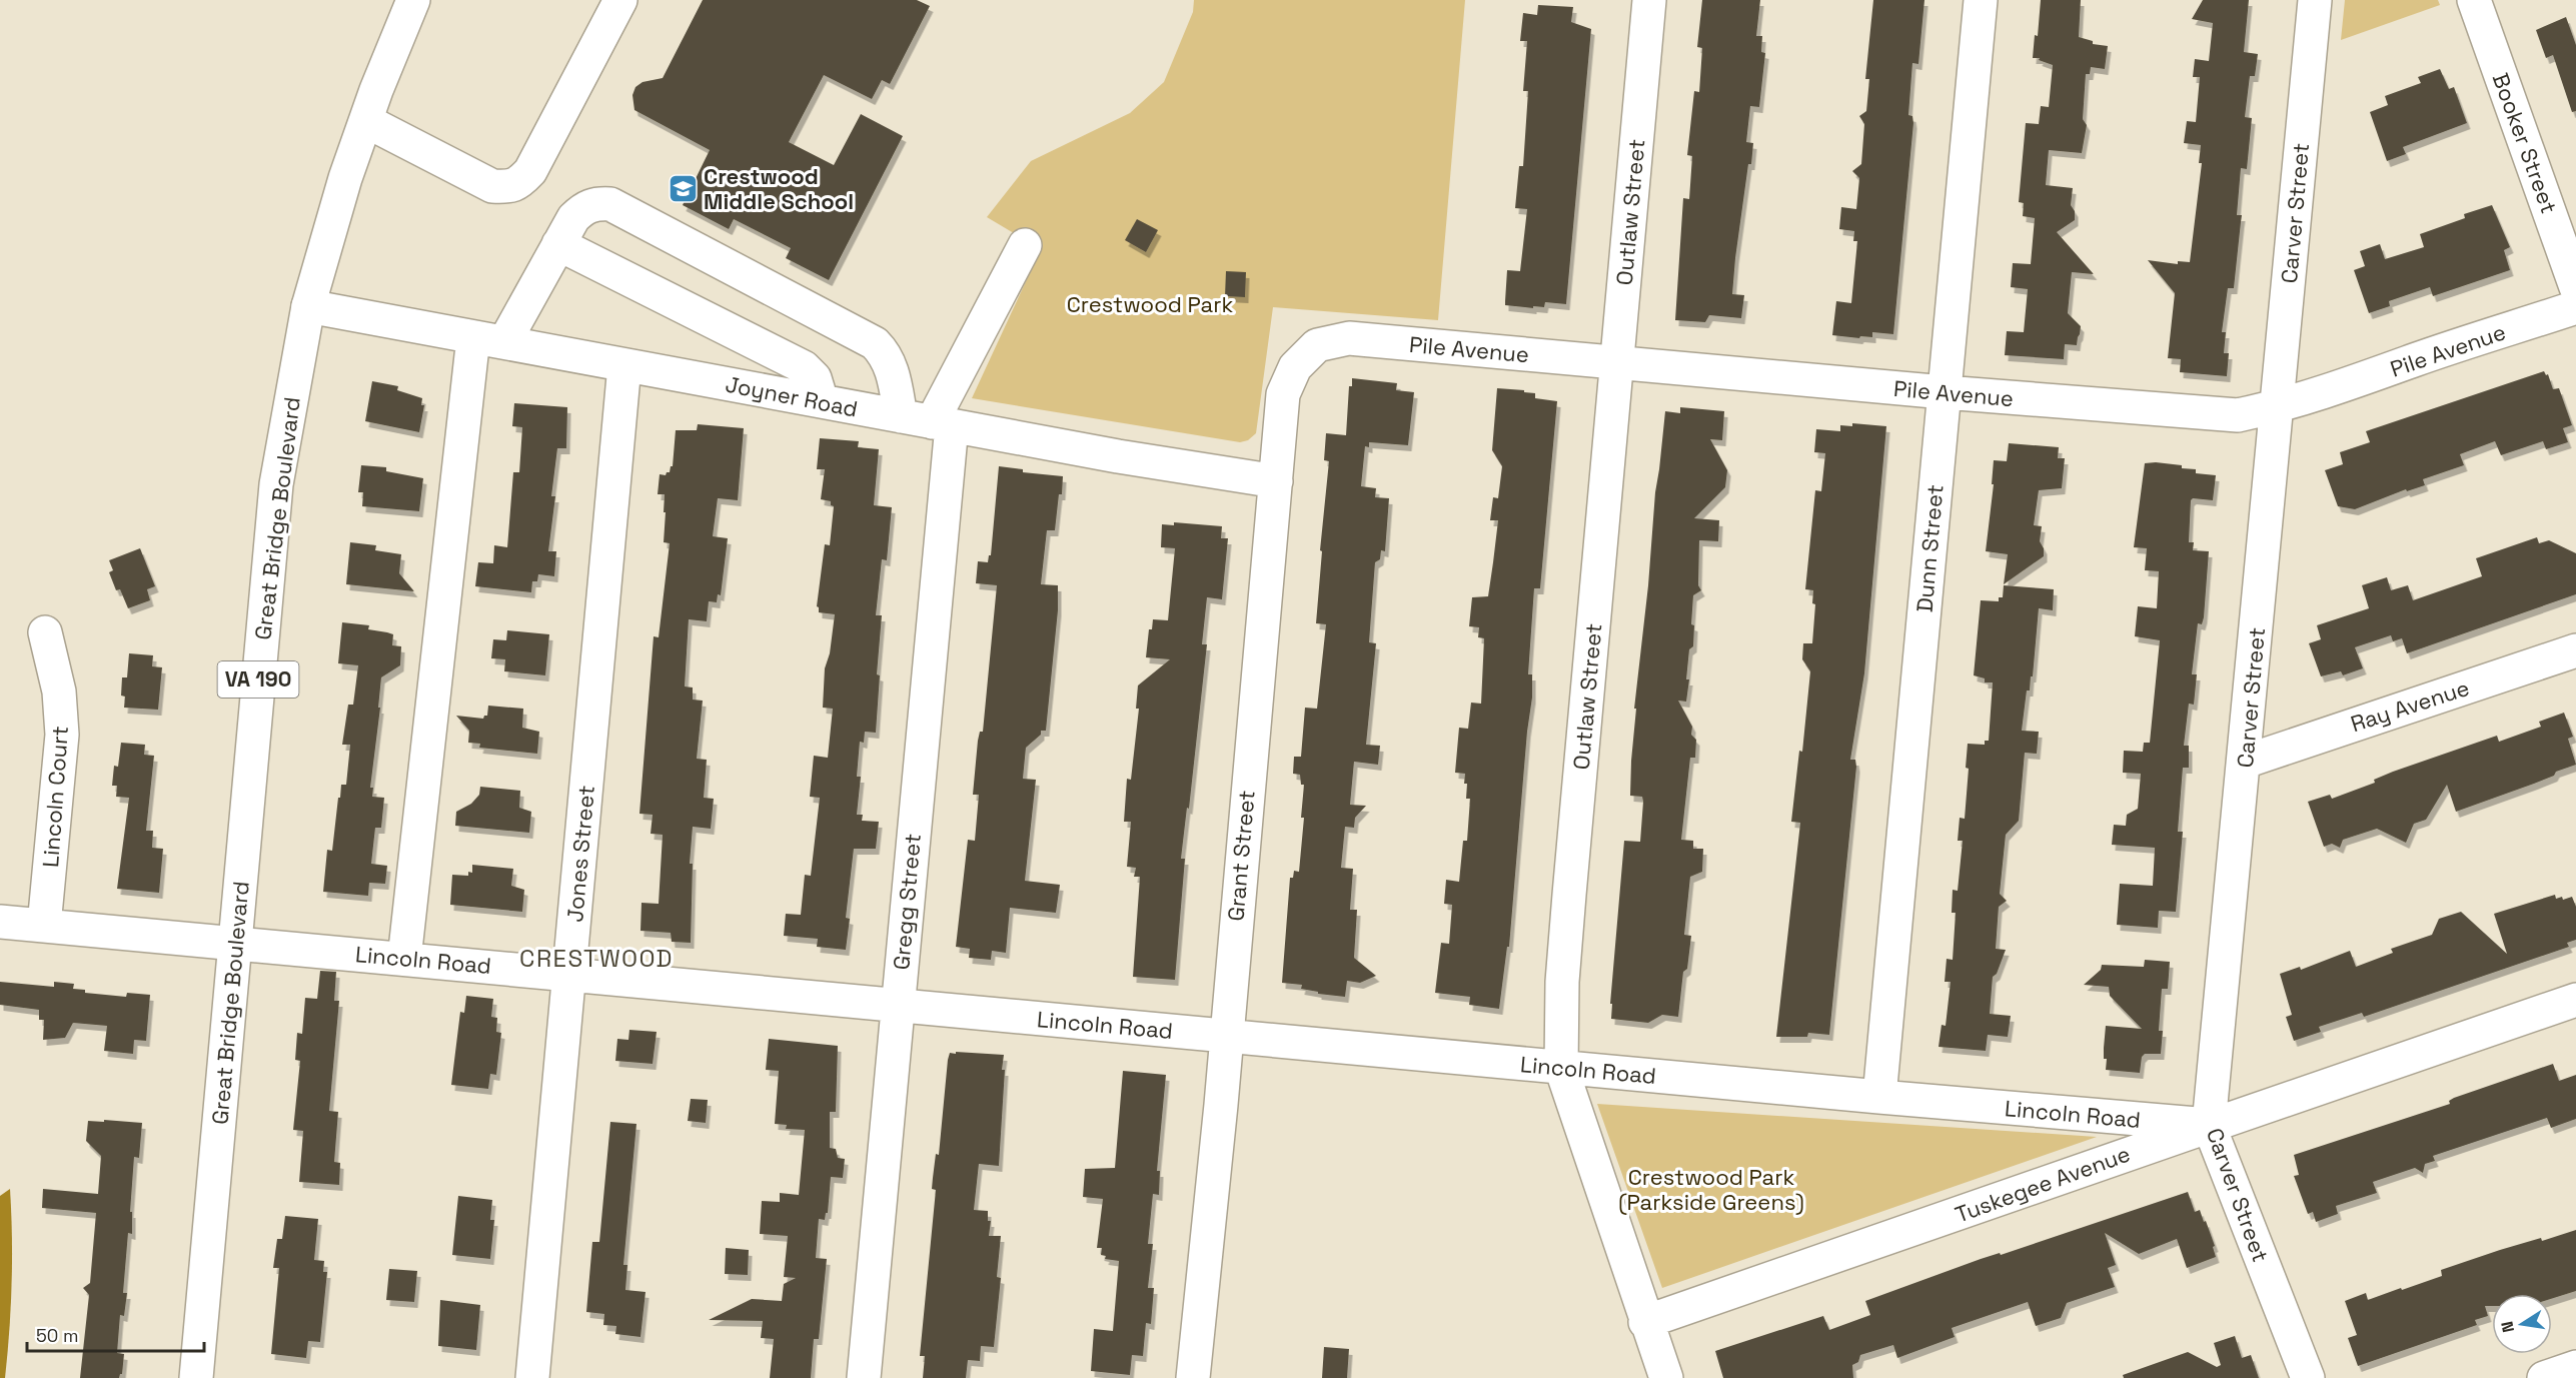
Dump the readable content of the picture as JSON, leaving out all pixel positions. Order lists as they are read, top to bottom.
{
  "streets": {
    "street": [
      "Booker Street",
      "Outlaw Street",
      "Carver Street",
      "Pile Avenue",
      "Joyner Road",
      "Great Bridge Boulevard",
      "Dunn Street",
      "VA 190",
      "Ray Avenue",
      "Lincoln Court",
      "Jones Street",
      "Grant Street",
      "Gregg Street",
      "Lincoln Road",
      "Tuskegee Avenue"
    ]
  },
  "crossings": [
    ["Outlaw Street", "Pile Avenue"],
    ["Outlaw Street", "Lincoln Road"],
    ["Outlaw Street", "Tuskegee Avenue"],
    ["Carver Street", "Pile Avenue"],
    ["Carver Street", "Ray Avenue"],
    ["Carver Street", "Lincoln Road"],
    ["Carver Street", "Tuskegee Avenue"],
    ["Pile Avenue", "Dunn Street"],
    ["Pile Avenue", "Grant Street"],
    ["Joyner Road", "Great Bridge Boulevard"],
    ["Joyner Road", "Jones Street"],
    ["Joyner Road", "Grant Street"],
    ["Joyner Road", "Gregg Street"],
    ["Great Bridge Boulevard", "Lincoln Road"],
    ["Dunn Street", "Lincoln Road"],
    ["Lincoln Court", "Lincoln Road"],
    ["Jones Street", "Lincoln Road"],
    ["Grant Street", "Lincoln Road"],
    ["Gregg Street", "Lincoln Road"],
    ["Lincoln Road", "Tuskegee Avenue"]
  ],
  "districts": ["CRESTWOOD"],
  "parks": ["Crestwood Park", "Crestwood Park (Parkside Greens)"],
  "places": {
    "school or university": ["Crestwood Middle School"]
  },
  "scale_bar": "50 m",
  "north": "left"
}
